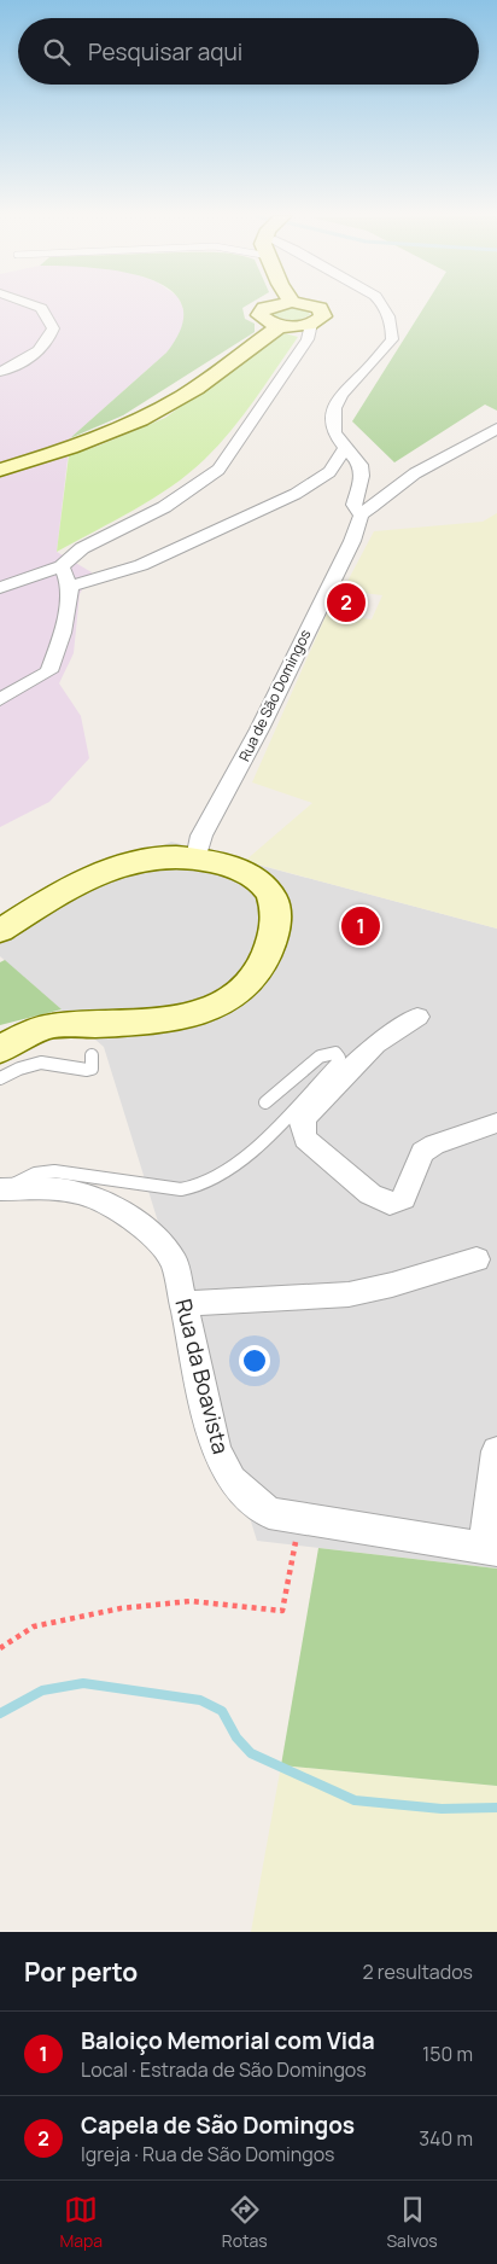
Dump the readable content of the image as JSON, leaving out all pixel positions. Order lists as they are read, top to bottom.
{
  "streets": {
    "street": ["Rua de São Domingos", "Rua da Boavista"]
  },
  "page": {
    "search": "Pesquisar aqui",
    "pins": ["2", "1"],
    "heading": ["Por perto", "2 resultados"],
    "list": [
      {
        "mark": "1",
        "name": "Baloiço Memorial com Vida",
        "note": "Local · Estrada de São Domingos",
        "value": "150 m"
      },
      {
        "mark": "2",
        "name": "Capela de São Domingos",
        "note": "Igreja · Rua de São Domingos",
        "value": "340 m"
      }
    ],
    "nav": ["Mapa", "Rotas", "Salvos"]
  }
}
